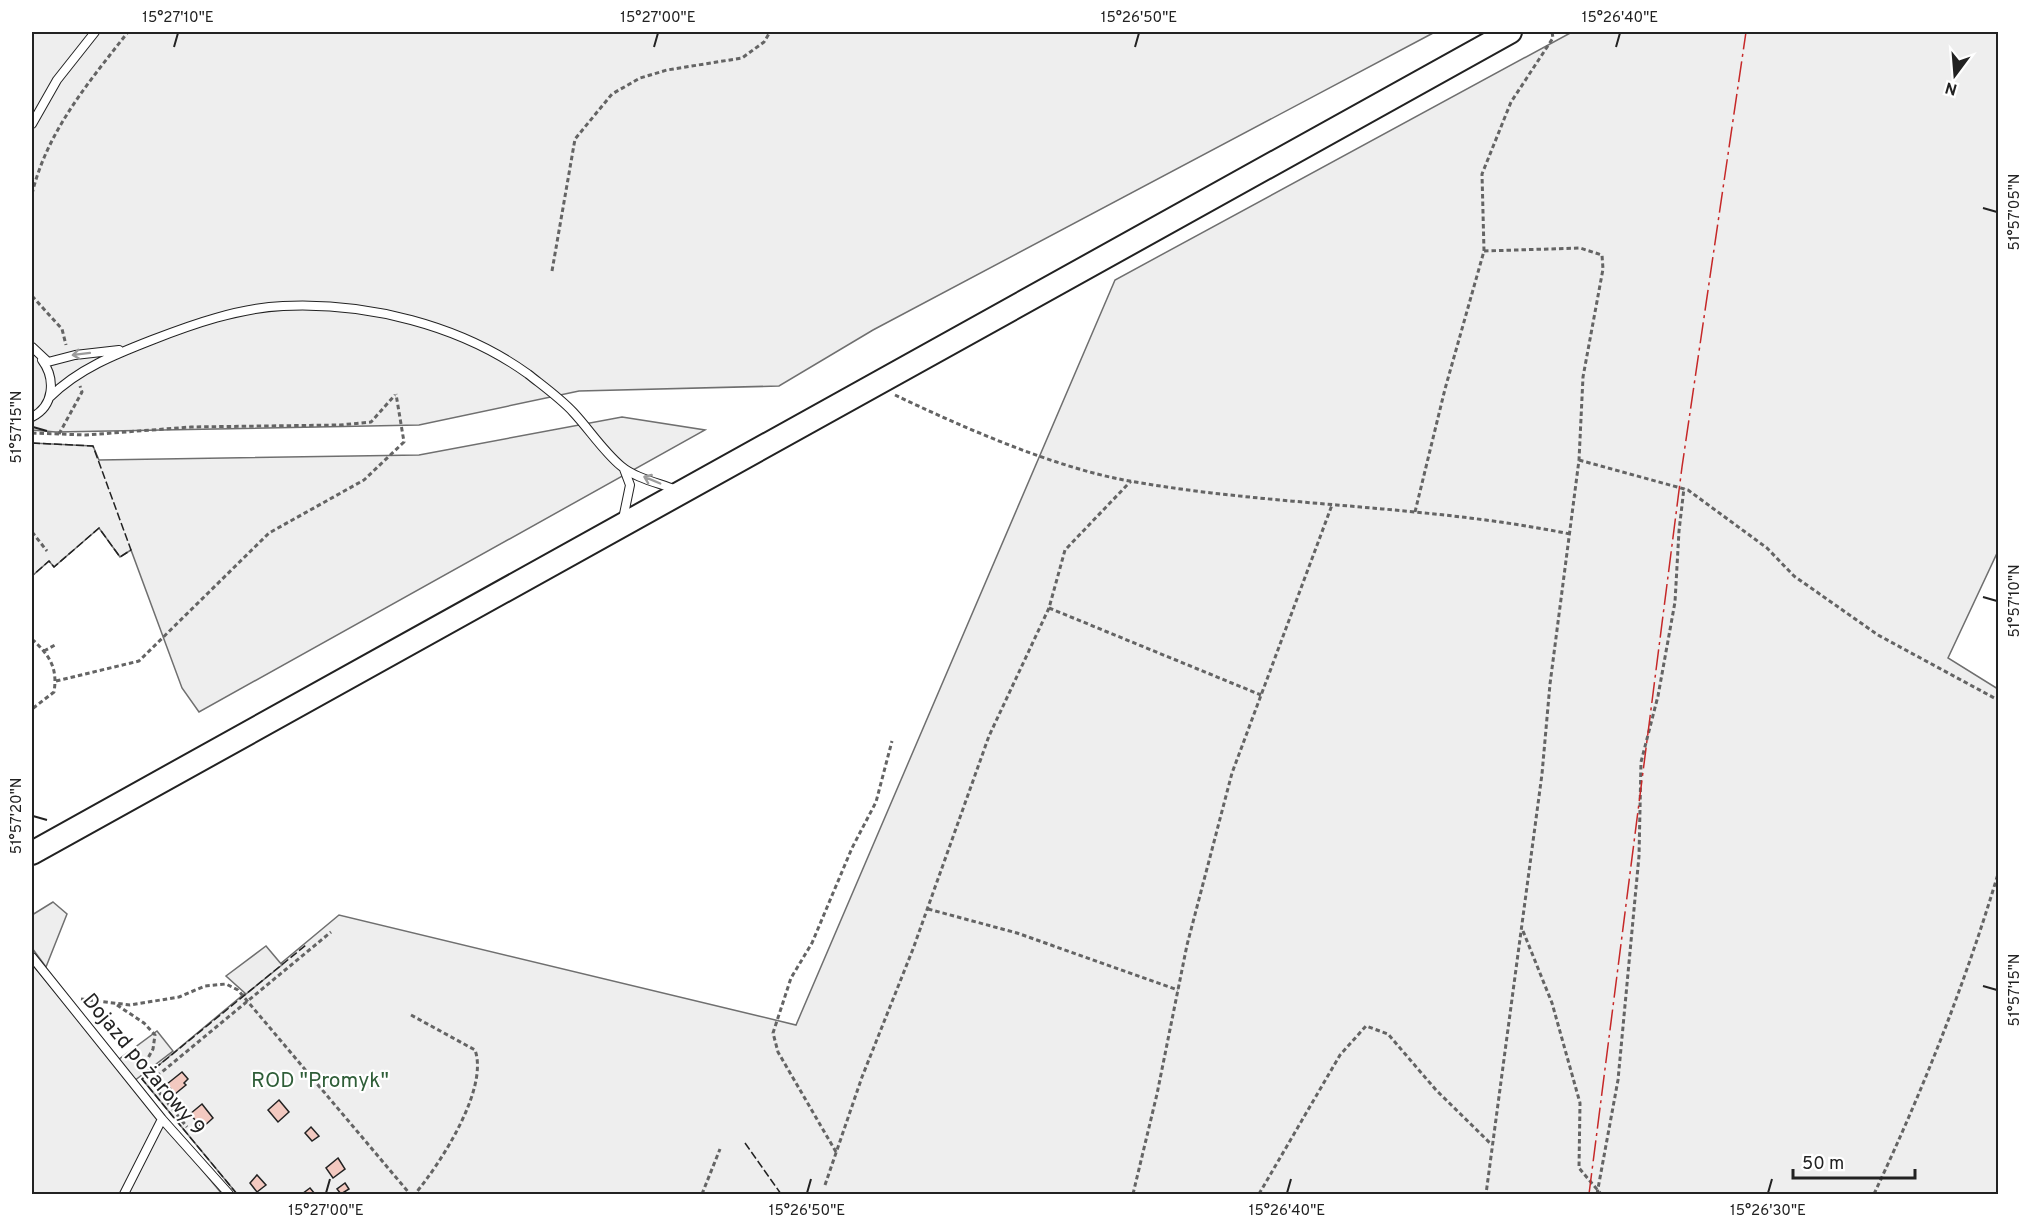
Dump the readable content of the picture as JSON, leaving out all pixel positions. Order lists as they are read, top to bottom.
{
  "streets": {
    "lane": ["Dojazd pożarowy 9"]
  },
  "parks": ["ROD \"Promyk\""],
  "scale_bar": "50 m",
  "north": "bottom",
  "coordinates": [
    "15°27'10\"E",
    "15°27'00\"E",
    "15°26'50\"E",
    "15°26'40\"E",
    "51°57'05\"N",
    "51°57'15\"N",
    "51°57'10\"N",
    "51°57'20\"N",
    "15°26'30\"E"
  ]
}
